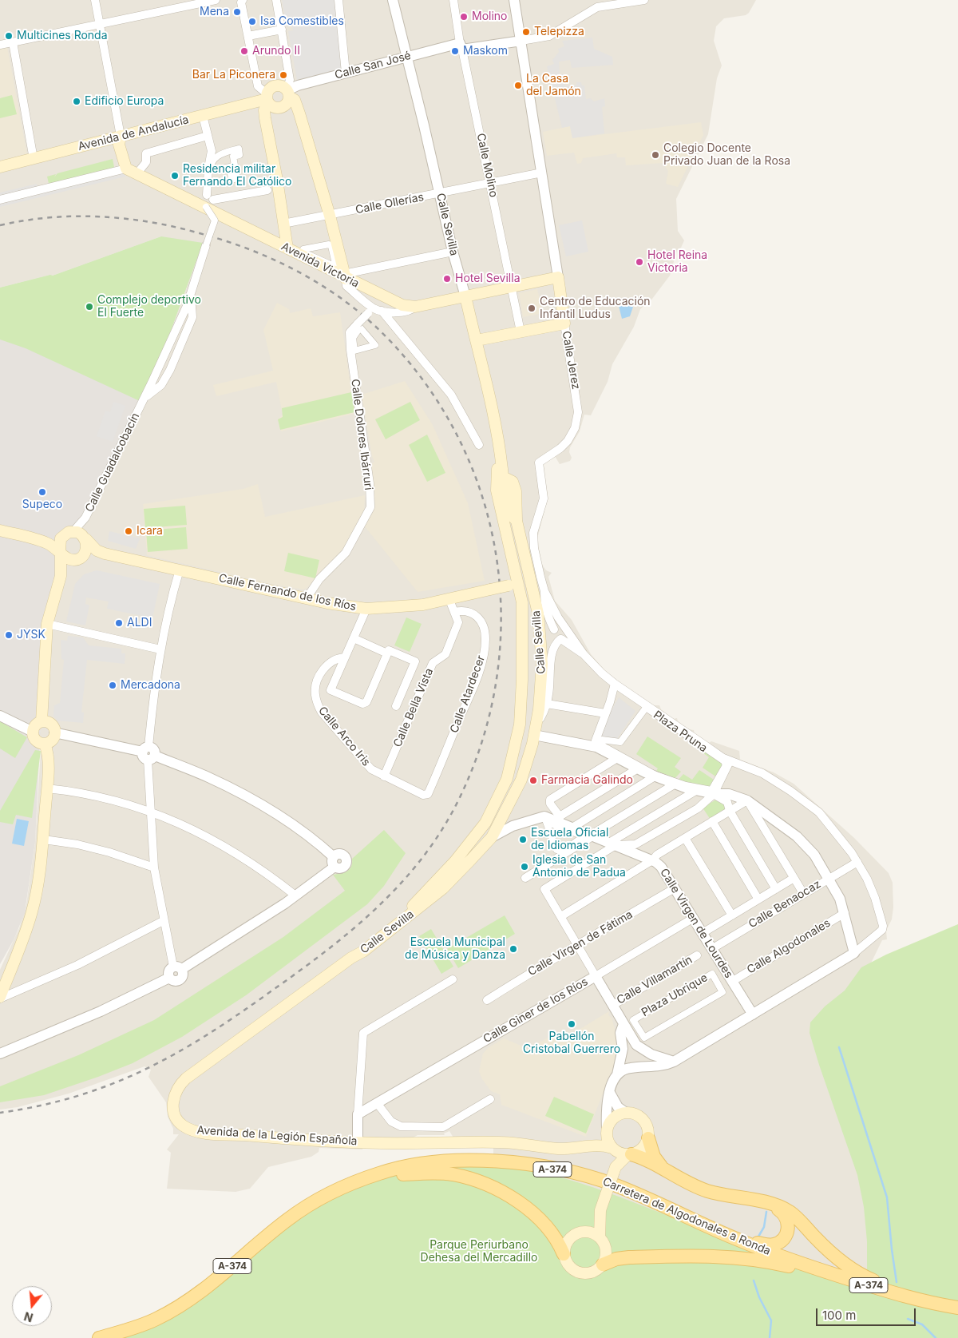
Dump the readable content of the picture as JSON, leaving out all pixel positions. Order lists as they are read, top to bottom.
{
  "streets": {
    "main road": [
      "Avenida de Andalucía",
      "Calle Sevilla",
      "Avenida Victoria",
      "Calle Jerez",
      "Calle Fernando de los Ríos",
      "Avenida de la Legión Española",
      "A-374",
      "Carretera de Algodonales a Ronda"
    ],
    "street": [
      "Calle San José",
      "Calle Molino",
      "Calle Ollerías",
      "Calle Dolores Ibárruri",
      "Calle Guadalcobacín",
      "Calle Atardecer",
      "Calle Bella Vista",
      "Plaza Pruna",
      "Calle Arco Iris",
      "Calle Benaocaz",
      "Calle Virgen de Lourdes",
      "Calle Virgen de Fátima",
      "Calle Algodonales",
      "Calle Villamartín",
      "Plaza Ubrique",
      "Calle Giner de los Ríos"
    ]
  },
  "crossings": [
    ["Calle San José", "Avenida de Andalucía"],
    ["Calle San José", "Calle Molino"],
    ["Calle San José", "Calle Sevilla"],
    ["Calle San José", "Calle Jerez"],
    ["Calle Molino", "Calle Ollerías"],
    ["Calle Molino", "Avenida Victoria"],
    ["Calle Ollerías", "Calle Sevilla"],
    ["Calle Ollerías", "Calle Jerez"],
    ["Calle Sevilla", "Avenida Victoria"],
    ["Calle Sevilla", "Calle Fernando de los Ríos"],
    ["Calle Sevilla", "Calle Virgen de Lourdes"],
    ["Calle Sevilla", "Avenida de la Legión Española"],
    ["Avenida Victoria", "Calle Jerez"],
    ["Calle Dolores Ibárruri", "Calle Fernando de los Ríos"],
    ["Calle Guadalcobacín", "Calle Fernando de los Ríos"],
    ["Calle Fernando de los Ríos", "Calle Bella Vista"],
    ["Calle Atardecer", "Calle Bella Vista"],
    ["Calle Atardecer", "Calle Arco Iris"],
    ["Calle Bella Vista", "Calle Arco Iris"],
    ["Calle Benaocaz", "Calle Virgen de Lourdes"],
    ["Calle Virgen de Lourdes", "Calle Virgen de Fátima"],
    ["Calle Virgen de Lourdes", "Calle Algodonales"],
    ["Calle Virgen de Lourdes", "Calle Giner de los Ríos"]
  ],
  "parks": ["Parque Periurbano Dehesa del Mercadillo"],
  "places": [
    "Mena",
    "Molino",
    "Isa Comestibles",
    "Telepizza",
    "Multicines Ronda",
    "Arundo II",
    "Maskom",
    "Bar La Piconera",
    "La Casa del Jamón",
    "Edificio Europa",
    "Colegio Docente Privado Juan de la Rosa",
    "Residencia militar Fernando El Católico",
    "Hotel Reina Victoria",
    "Hotel Sevilla",
    "Complejo deportivo El Fuerte",
    "Centro de Educación Infantil Ludus",
    "Supeco",
    "Icara",
    "ALDI",
    "JYSK",
    "Mercadona",
    "Farmacia Galindo",
    "Escuela Oficial de Idiomas",
    "Iglesia de San Antonio de Padua",
    "Escuela Municipal de Música y Danza",
    "Pabellón Cristobal Guerrero"
  ],
  "scale_bar": "100 m",
  "north": "bottom"
}
